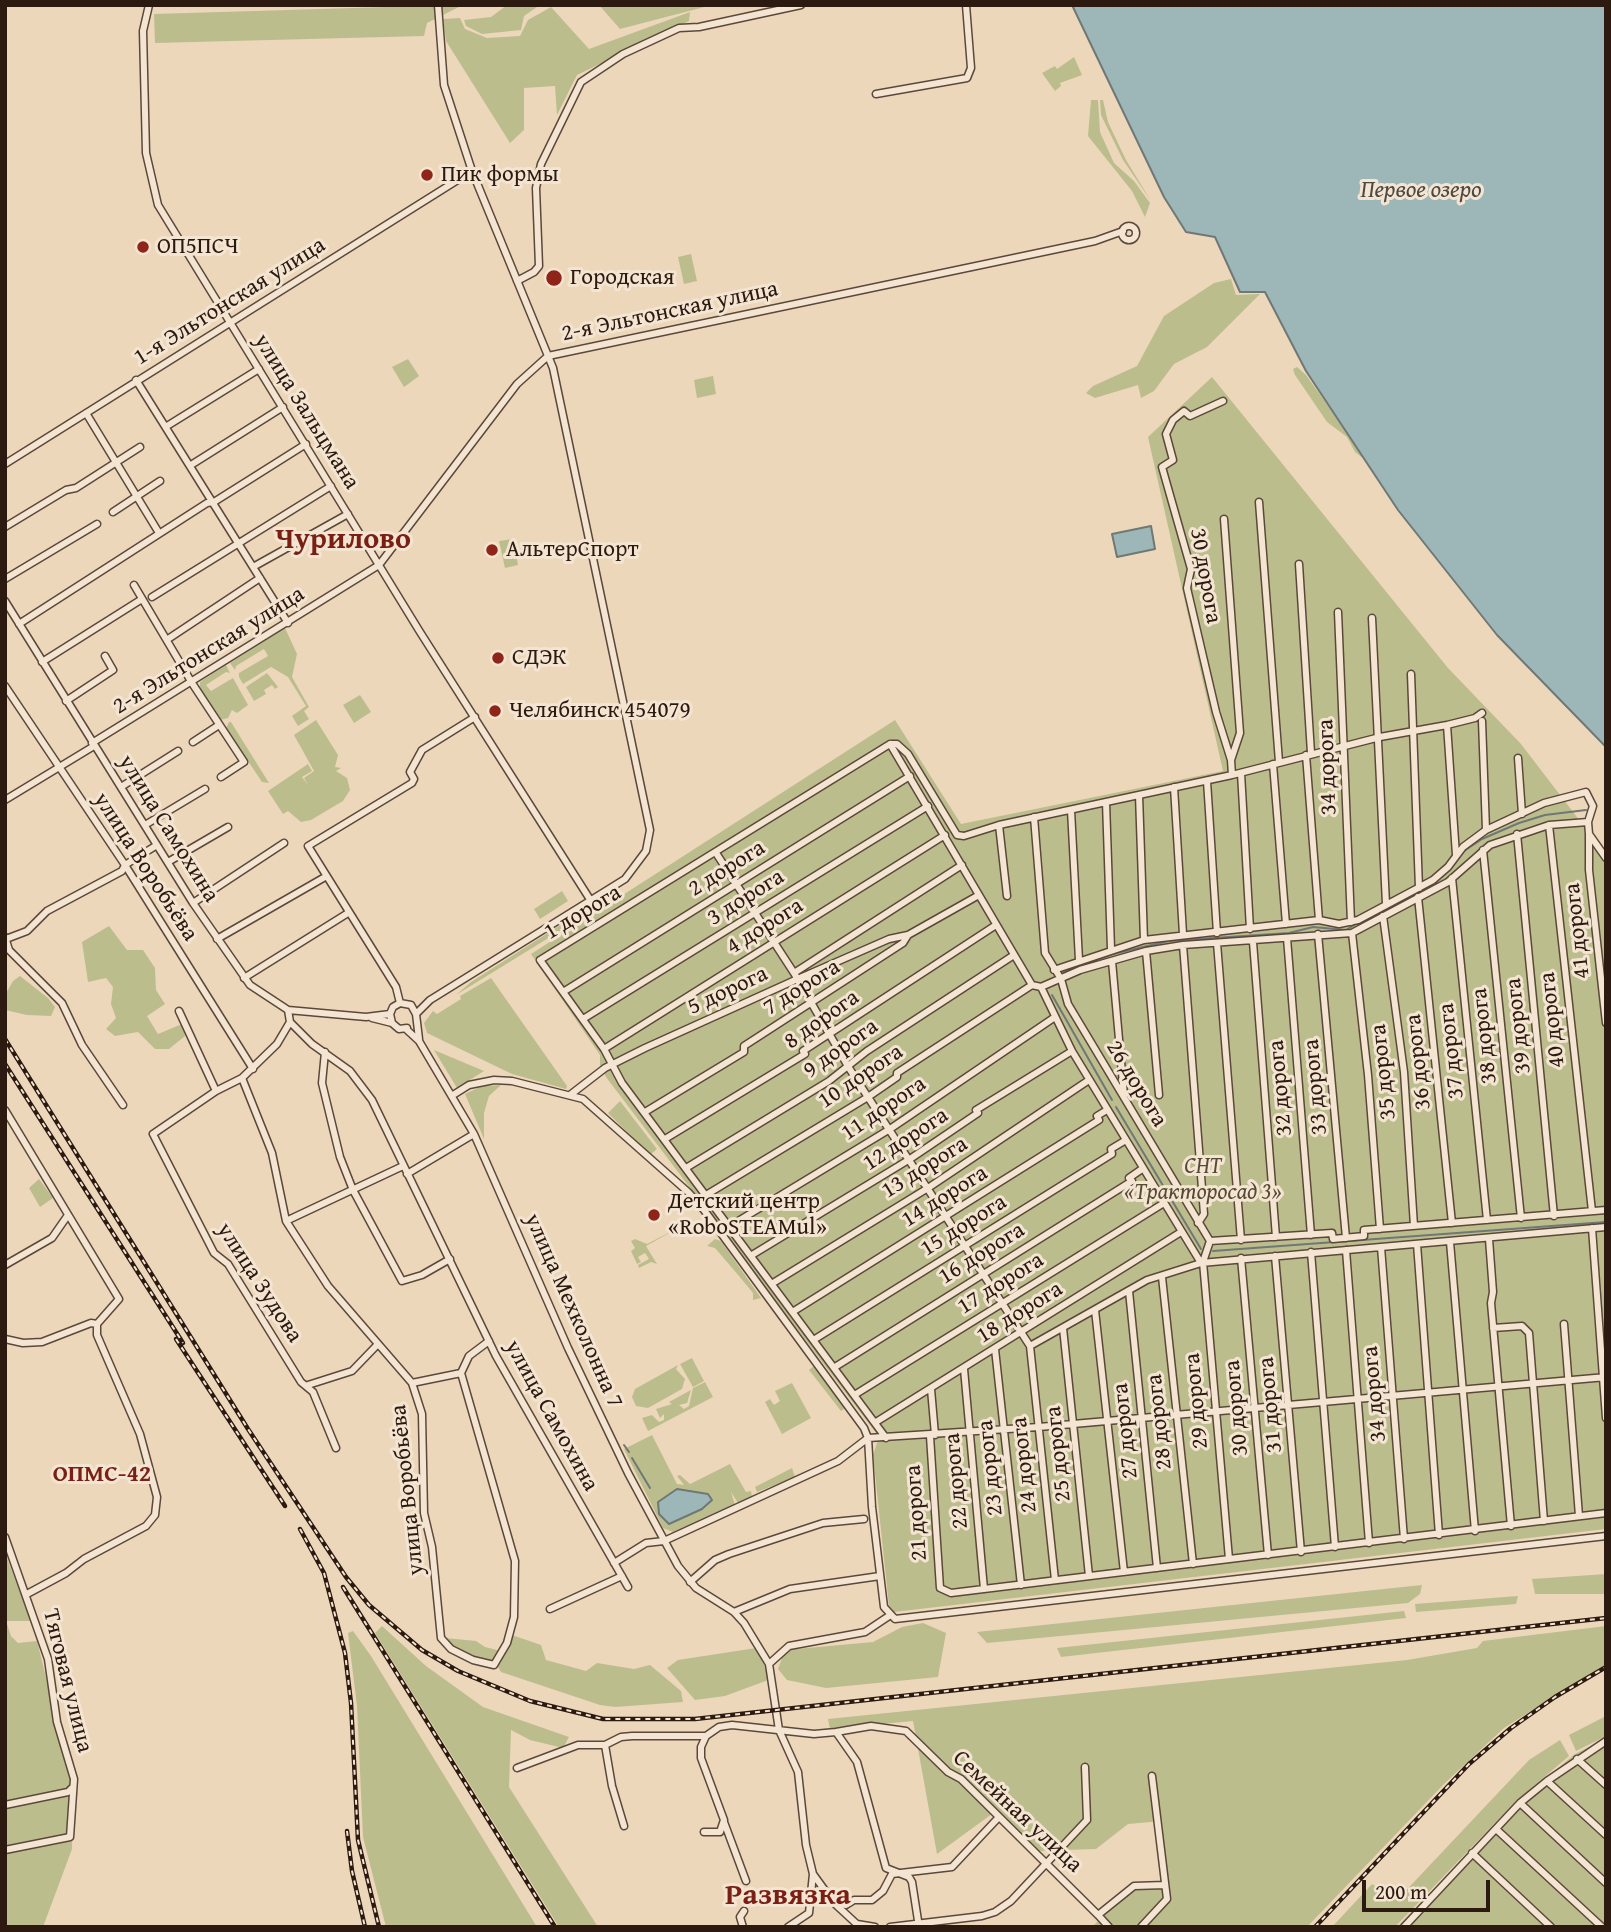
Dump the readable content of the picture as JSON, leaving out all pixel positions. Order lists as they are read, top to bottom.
{
  "streets": {
    "street": [
      "1-я Эльтонская улица",
      "2-я Эльтонская улица",
      "улица Зальцмана",
      "30 дорога",
      "34 дорога",
      "улица Самохина",
      "улица Воробьёва",
      "2 дорога",
      "3 дорога",
      "1 дорога",
      "4 дорога",
      "41 дорога",
      "7 дорога",
      "5 дорога",
      "8 дорога",
      "40 дорога",
      "39 дорога",
      "38 дорога",
      "9 дорога",
      "37 дорога",
      "36 дорога",
      "35 дорога",
      "10 дорога",
      "26 дорога",
      "33 дорога",
      "32 дорога",
      "11 дорога",
      "12 дорога",
      "13 дорога",
      "14 дорога",
      "15 дорога",
      "16 дорога",
      "улица Зудова",
      "17 дорога",
      "улица Мехколонна 7",
      "18 дорога",
      "29 дорога",
      "31 дорога",
      "28 дорога",
      "27 дорога",
      "25 дорога",
      "24 дорога",
      "23 дорога",
      "22 дорога",
      "21 дорога",
      "Тяговая улица",
      "Семейная улица"
    ]
  },
  "crossings": [
    ["1-я Эльтонская улица", "улица Зальцмана"],
    ["2-я Эльтонская улица", "улица Зальцмана"],
    ["2-я Эльтонская улица", "улица Самохина"],
    ["2-я Эльтонская улица", "улица Воробьёва"],
    ["2 дорога", "1 дорога"],
    ["3 дорога", "1 дорога"],
    ["1 дорога", "4 дорога"],
    ["1 дорога", "7 дорога"],
    ["1 дорога", "5 дорога"],
    ["1 дорога", "8 дорога"],
    ["1 дорога", "9 дорога"],
    ["1 дорога", "10 дорога"],
    ["1 дорога", "11 дорога"],
    ["1 дорога", "12 дорога"],
    ["1 дорога", "13 дорога"],
    ["1 дорога", "14 дорога"],
    ["1 дорога", "15 дорога"],
    ["1 дорога", "16 дорога"],
    ["1 дорога", "17 дорога"],
    ["1 дорога", "18 дорога"],
    ["7 дорога", "5 дорога"],
    ["26 дорога", "29 дорога"],
    ["18 дорога", "23 дорога"],
    ["18 дорога", "22 дорога"],
    ["18 дорога", "21 дорога"],
    ["22 дорога", "21 дорога"]
  ],
  "districts": ["Чурилово", "ОПМС-42", "Развязка"],
  "water": ["Первое озеро"],
  "parks": ["СНТ «Тракторосад 3»"],
  "places": [
    "Пик формы",
    "ОП5ПСЧ",
    "Городская",
    "АльтерСпорт",
    "СДЭК",
    "Челябинск 454079",
    "Детский центр «RoboSTEAMul»"
  ],
  "scale_bar": "200 m"
}
